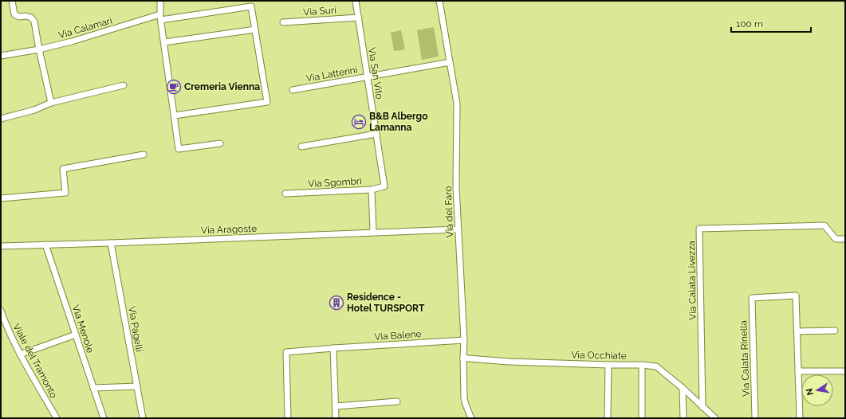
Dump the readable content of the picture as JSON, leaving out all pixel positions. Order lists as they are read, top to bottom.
{
  "streets": {
    "street": [
      "Via Suri",
      "Via Calamari",
      "Via San Vito",
      "Via Latterini",
      "Via Sgombri",
      "Via del Faro",
      "Via Aragoste",
      "Via Calata Livezza",
      "Via Menole",
      "Via Pagelli",
      "Via Balene",
      "Via Occhiate",
      "Via Calata Rinella",
      "Viale del Tramonto"
    ]
  },
  "crossings": [
    ["Via Suri", "Via San Vito"],
    ["Via San Vito", "Via Latterini"],
    ["Via San Vito", "Via Sgombri"],
    ["Via Latterini", "Via del Faro"],
    ["Via del Faro", "Via Aragoste"],
    ["Via del Faro", "Via Balene"],
    ["Via del Faro", "Via Occhiate"],
    ["Via Aragoste", "Via Menole"],
    ["Via Aragoste", "Via Pagelli"],
    ["Via Calata Livezza", "Via Occhiate"]
  ],
  "places": {
    "cafe": ["Cremeria Vienna"],
    "hotel": ["B&B Albergo Lamanna"],
    "building": ["Residence - Hotel TURSPORT"]
  },
  "scale_bar": "100 m",
  "north": "left"
}
